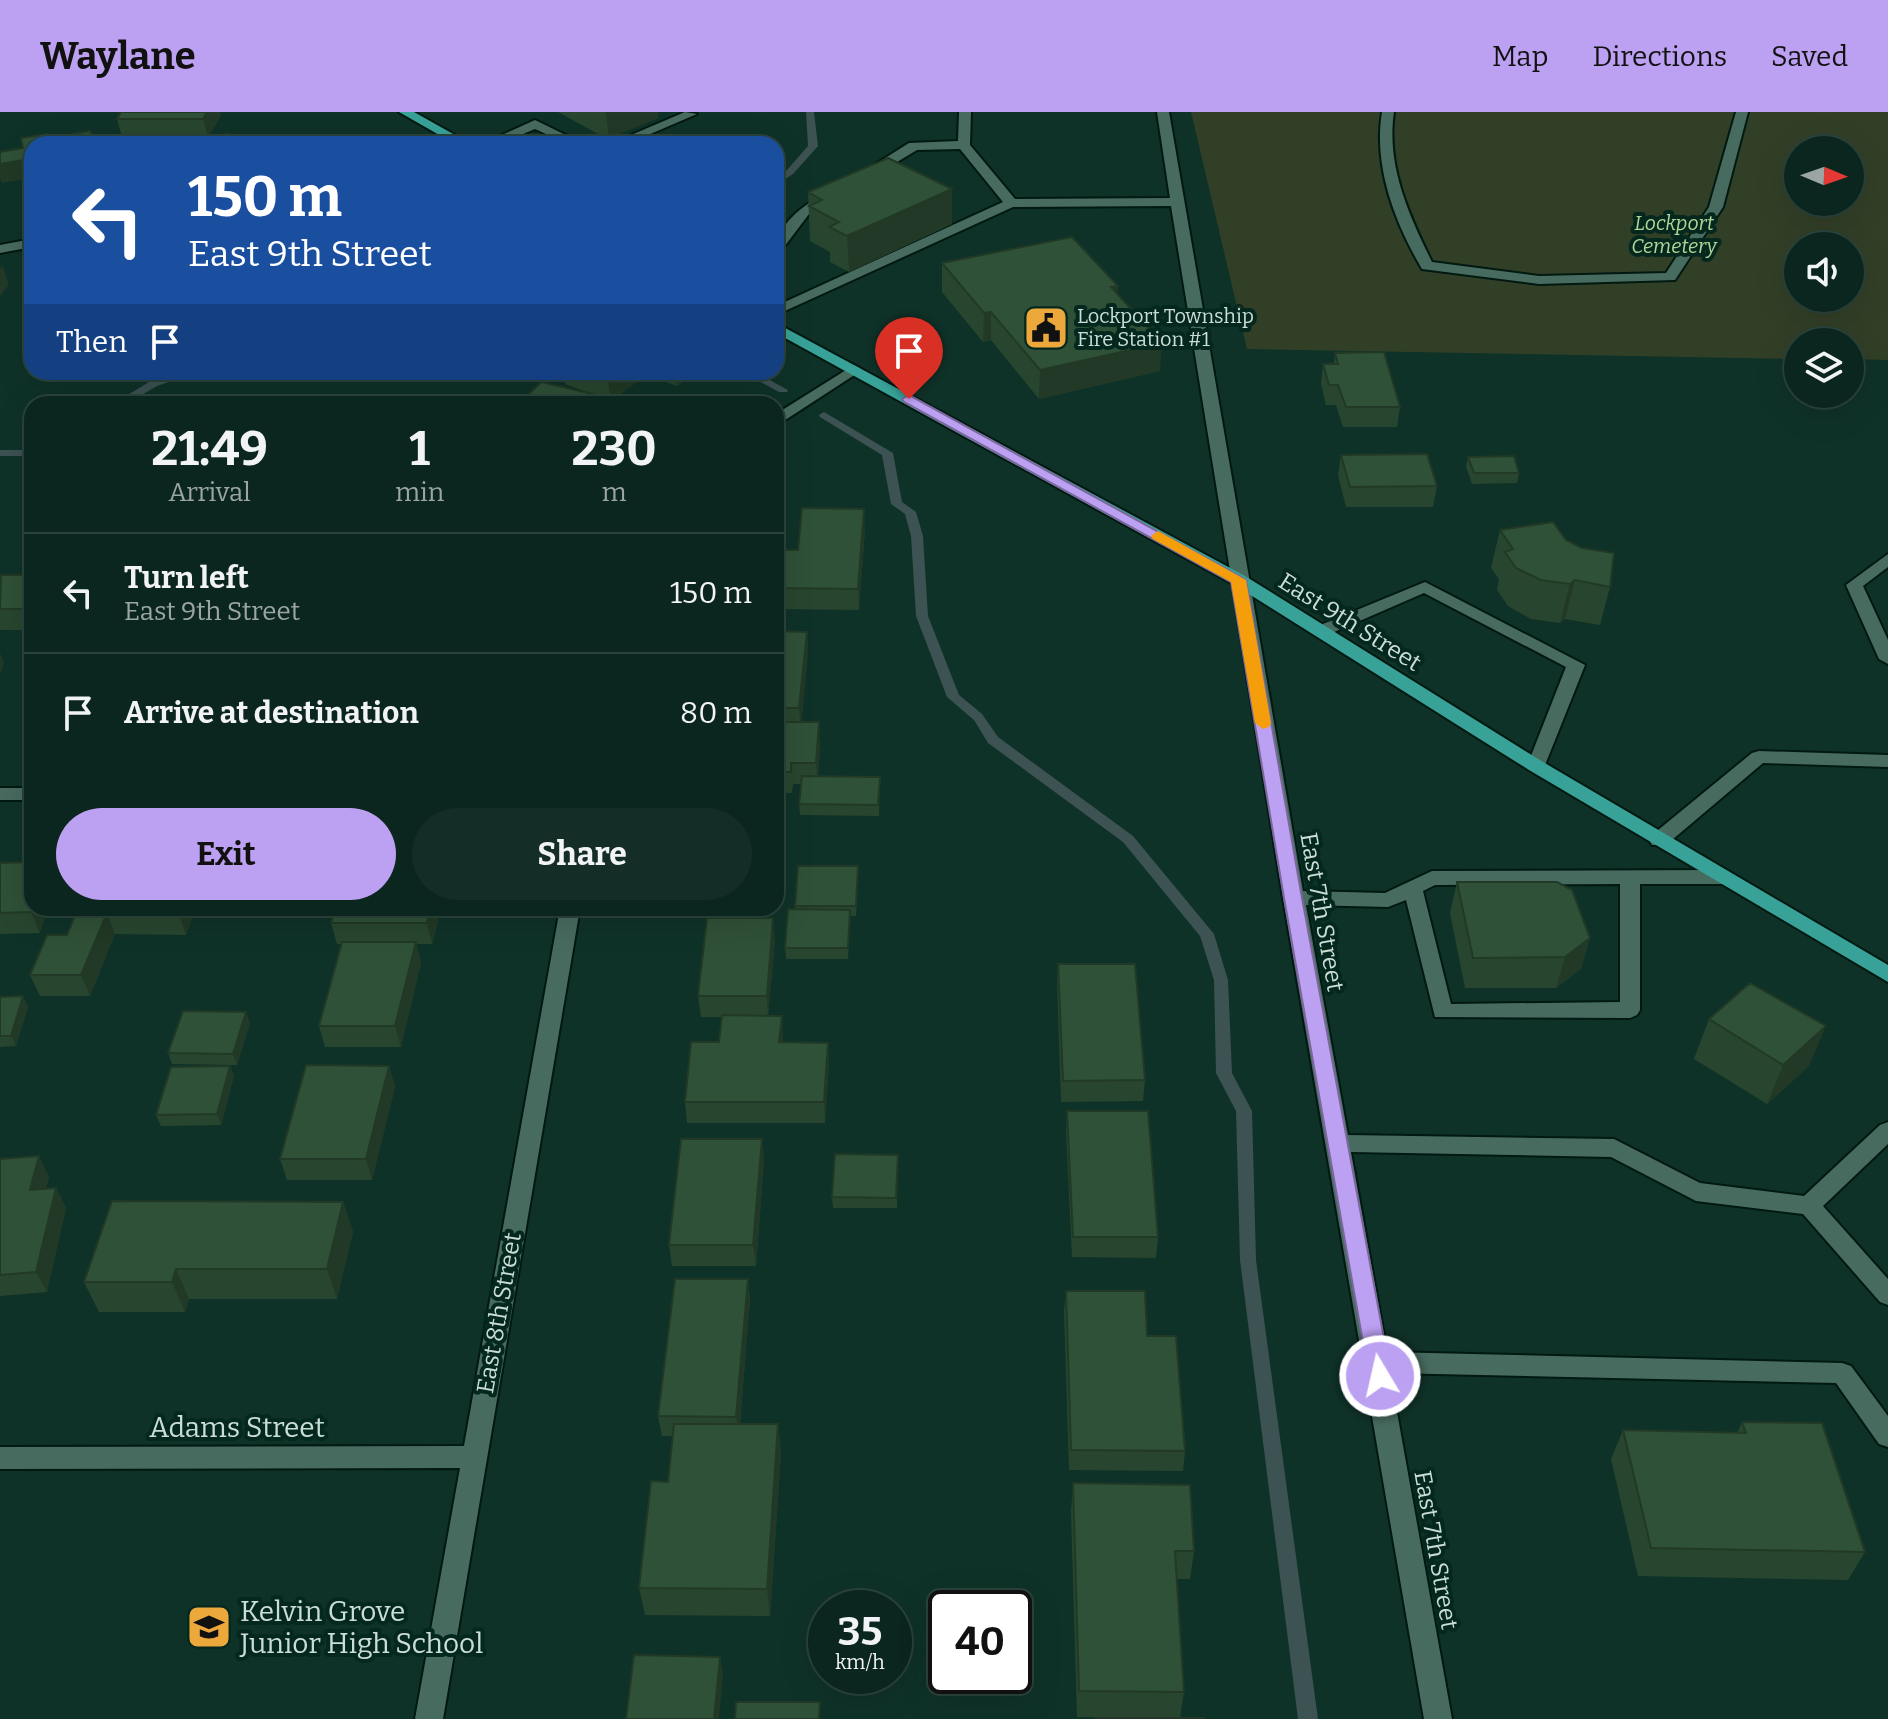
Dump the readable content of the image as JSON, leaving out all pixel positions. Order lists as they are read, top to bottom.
{
  "streets": {
    "main road": ["East 9th Street"],
    "street": ["East 7th Street", "East 8th Street", "Adams Street"]
  },
  "crossings": [
    ["East 9th Street", "East 7th Street"],
    ["East 8th Street", "Adams Street"]
  ],
  "parks": ["Lockport Cemetery"],
  "places": {
    "public building": ["Lockport Township Fire Station #1"],
    "school or university": ["Kelvin Grove Junior High School"]
  },
  "north": "right",
  "page": {
    "header": "Waylane",
    "nav": ["Map", "Directions", "Saved"],
    "turn": ["150 m", "East 9th Street"],
    "then": "Then",
    "eta": [
      "21:49",
      "Arrival",
      "1",
      "min",
      "230",
      "m"
    ],
    "list": [
      {
        "name": "Turn left",
        "note": "East 9th Street",
        "value": "150 m"
      },
      {
        "name": "Arrive at destination",
        "value": "80 m"
      }
    ],
    "buttons": ["Exit", "Share"],
    "speed": "35 km/h",
    "limit": "40"
  }
}
